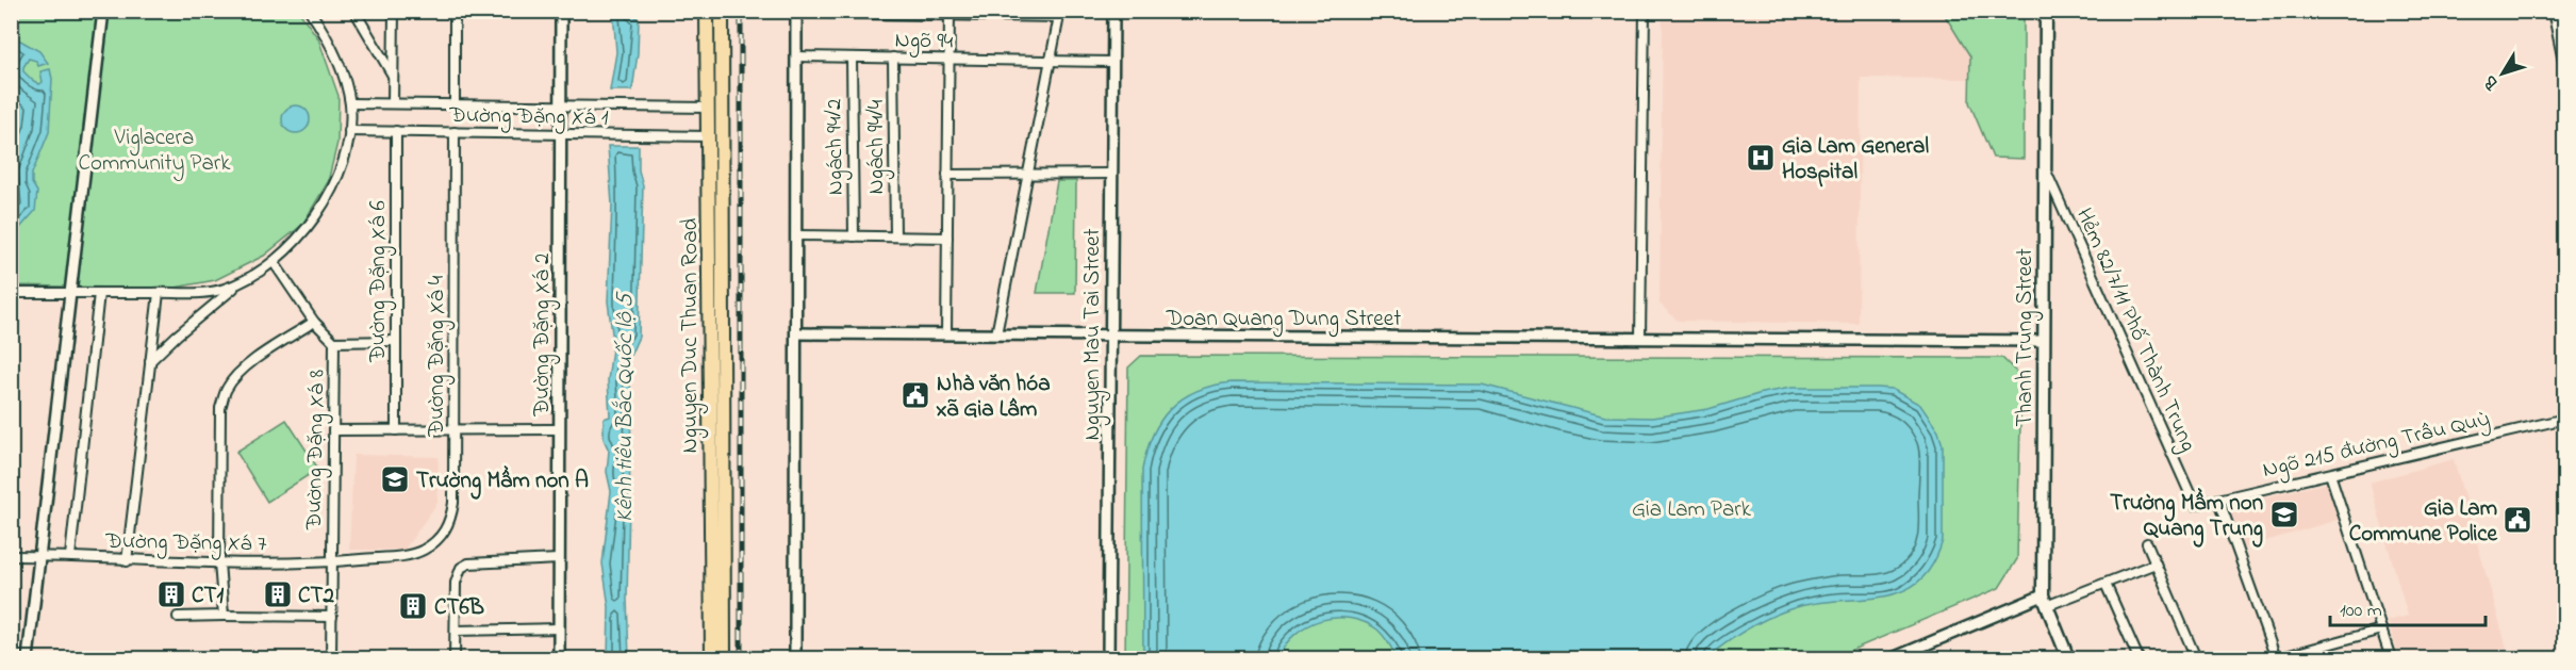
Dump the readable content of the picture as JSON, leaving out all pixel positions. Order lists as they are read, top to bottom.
{
  "streets": {
    "highway": ["Nguyen Duc Thuan Road"],
    "main road": ["Thanh Trung Street"],
    "street": [
      "Ngõ 94",
      "Đường Đặng Xá 1",
      "Ngách 94/2",
      "Ngách 94/4",
      "Đường Đặng Xá 6",
      "Doan Quang Dung Street",
      "Hẻm 82/7/11 Phố Thành Trung",
      "Đường Đặng Xá 2",
      "Nguyen Mau Tai Street",
      "Đường Đặng Xá 4",
      "Ngõ 215 đường Trâu Quỳ",
      "Đường Đặng Xá 8",
      "Đường Đặng Xá 7"
    ]
  },
  "crossings": [
    ["Ngõ 94", "Ngách 94/2"],
    ["Ngõ 94", "Ngách 94/4"],
    ["Ngõ 94", "Nguyen Mau Tai Street"],
    ["Đường Đặng Xá 1", "Đường Đặng Xá 6"],
    ["Đường Đặng Xá 1", "Đường Đặng Xá 2"],
    ["Đường Đặng Xá 1", "Nguyen Duc Thuan Road"],
    ["Đường Đặng Xá 1", "Đường Đặng Xá 4"],
    ["Doan Quang Dung Street", "Nguyen Mau Tai Street"],
    ["Doan Quang Dung Street", "Thanh Trung Street"],
    ["Hẻm 82/7/11 Phố Thành Trung", "Thanh Trung Street"],
    ["Hẻm 82/7/11 Phố Thành Trung", "Ngõ 215 đường Trâu Quỳ"],
    ["Đường Đặng Xá 4", "Đường Đặng Xá 8"],
    ["Đường Đặng Xá 4", "Đường Đặng Xá 7"],
    ["Đường Đặng Xá 8", "Đường Đặng Xá 7"]
  ],
  "water": ["Kênh tiêu Bắc Quốc lộ 5"],
  "parks": ["Viglacera Community Park", "Gia Lam Park"],
  "places": {
    "hospital": ["Gia Lam General Hospital"],
    "public building": ["Nhà văn hóa xã Gia Lâm", "Gia Lam Commune Police"],
    "school or university": ["Trường Mầm non A", "Trường Mầm non Quang Trung"],
    "building": ["CT1", "CT2", "CT6B"]
  },
  "scale_bar": "100 m",
  "north": "bottom left"
}
